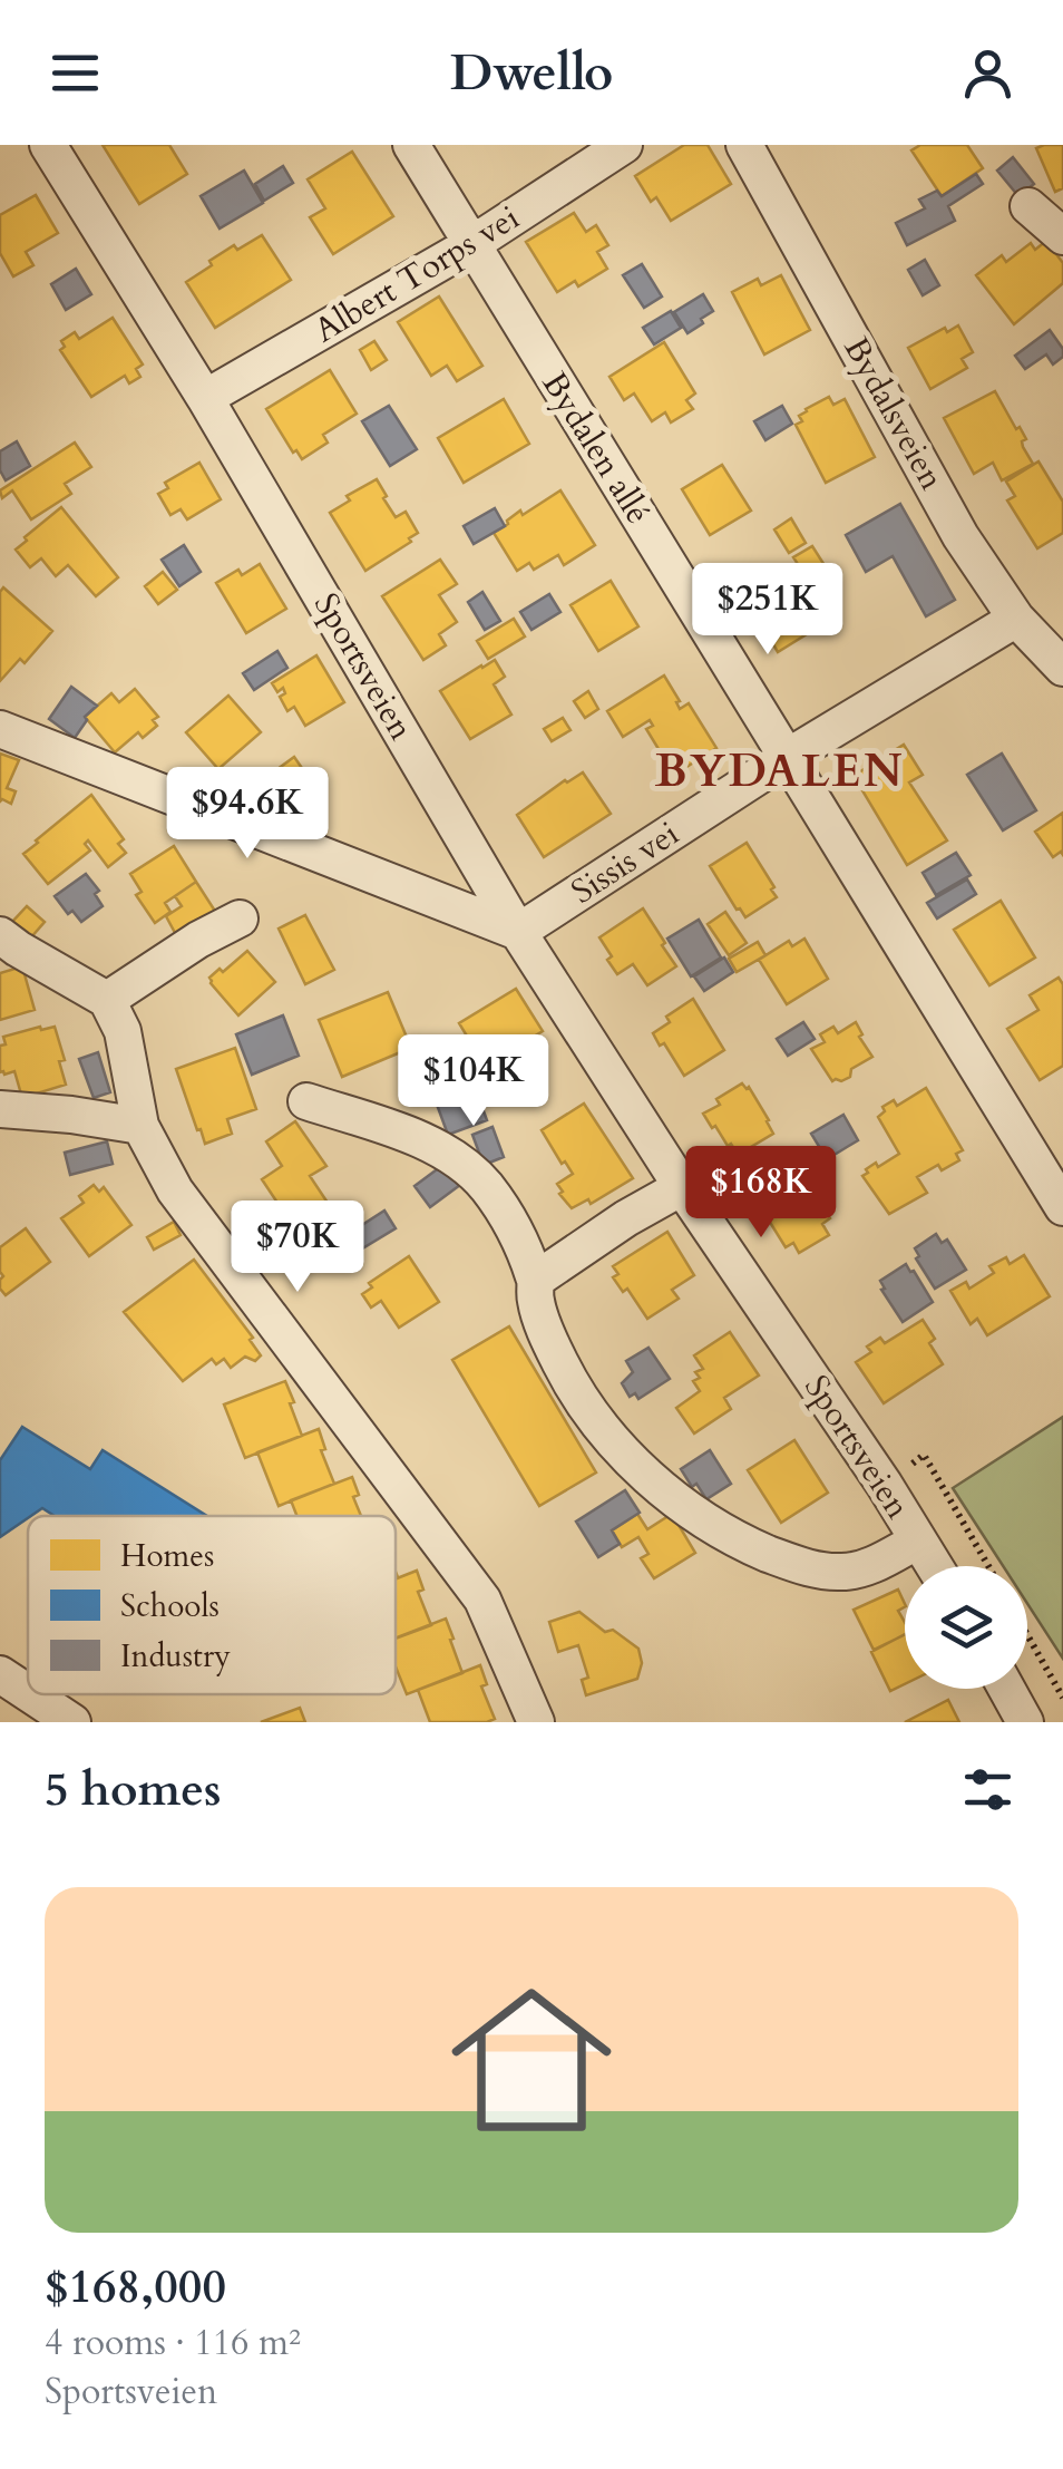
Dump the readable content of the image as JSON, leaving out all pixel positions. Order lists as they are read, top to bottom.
{
  "streets": {
    "street": [
      "Albert Torps vei",
      "Bydalsveien",
      "Bydalen allé",
      "Sportsveien",
      "Sissis vei"
    ]
  },
  "crossings": [
    ["Albert Torps vei", "Bydalen allé"],
    ["Albert Torps vei", "Sportsveien"],
    ["Bydalsveien", "Sissis vei"],
    ["Bydalen allé", "Sissis vei"],
    ["Sportsveien", "Sissis vei"]
  ],
  "districts": ["BYDALEN"],
  "legend": ["Homes", "Schools", "Industry"],
  "page": {
    "header": "Dwello",
    "price": [
      "$251K",
      "$94.6K",
      "$104K",
      "$168K",
      "$70K"
    ],
    "heading": "5 homes",
    "list": [
      {
        "name": "$168,000",
        "note": "4 rooms · 116 m² · Sportsveien"
      }
    ]
  }
}
